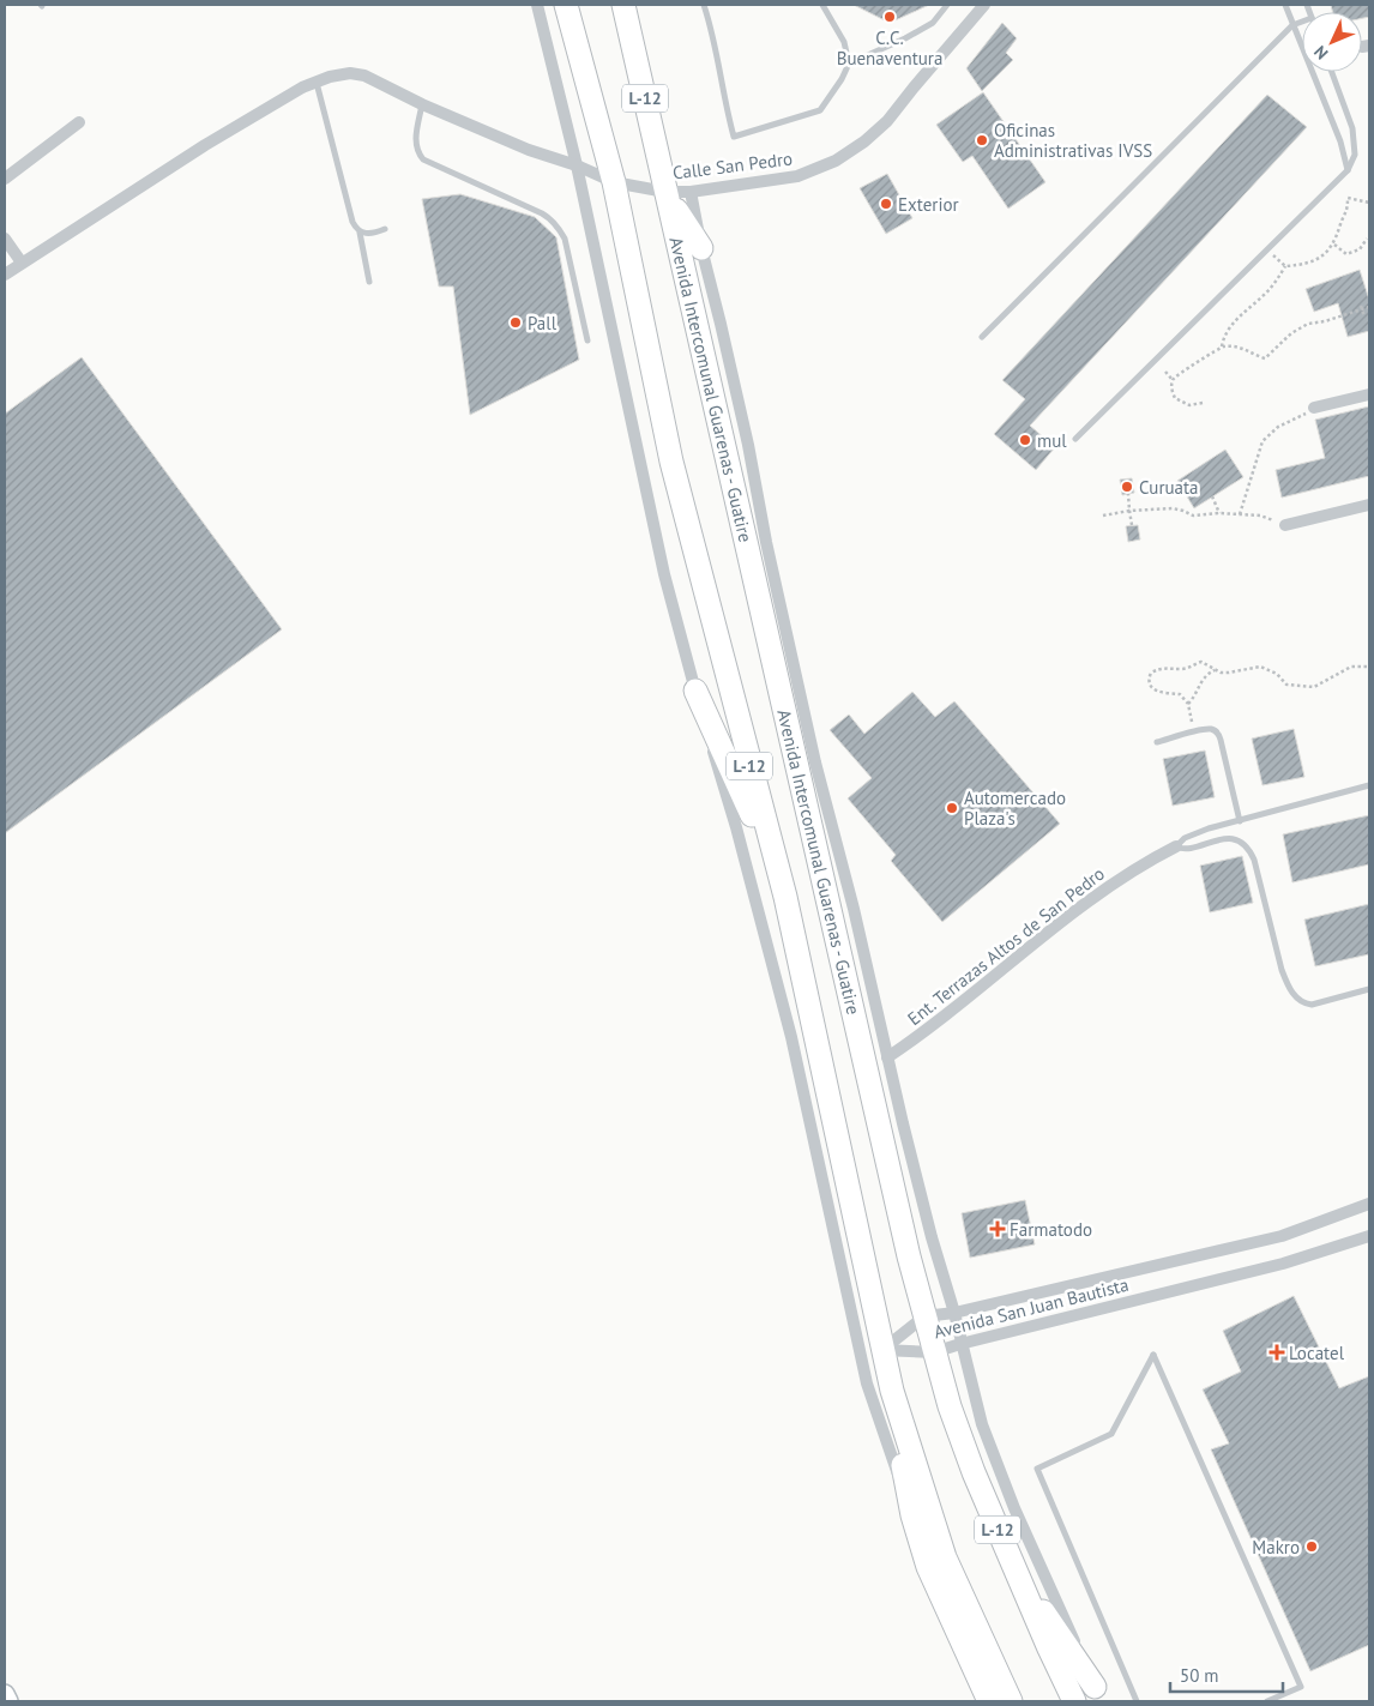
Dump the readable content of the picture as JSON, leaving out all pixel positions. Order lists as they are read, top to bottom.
{
  "streets": {
    "highway": ["L-12", "Avenida Intercomunal Guarenas - Guatire"],
    "street": ["Calle San Pedro", "Ent. Terrazas Altos de San Pedro", "Avenida San Juan Bautista"]
  },
  "crossings": [
    ["L-12", "Calle San Pedro"],
    ["L-12", "Avenida San Juan Bautista"],
    ["Calle San Pedro", "Avenida Intercomunal Guarenas - Guatire"],
    ["Avenida Intercomunal Guarenas - Guatire", "Ent. Terrazas Altos de San Pedro"],
    ["Avenida Intercomunal Guarenas - Guatire", "Avenida San Juan Bautista"]
  ],
  "places": {
    "other": [
      "C.C. Buenaventura",
      "Oficinas Administrativas IVSS",
      "Exterior",
      "Pall",
      "mul",
      "Curuata",
      "Automercado Plaza's",
      "Makro"
    ],
    "health": ["Farmatodo", "Locatel"]
  },
  "scale_bar": "50 m",
  "north": "bottom left"
}
